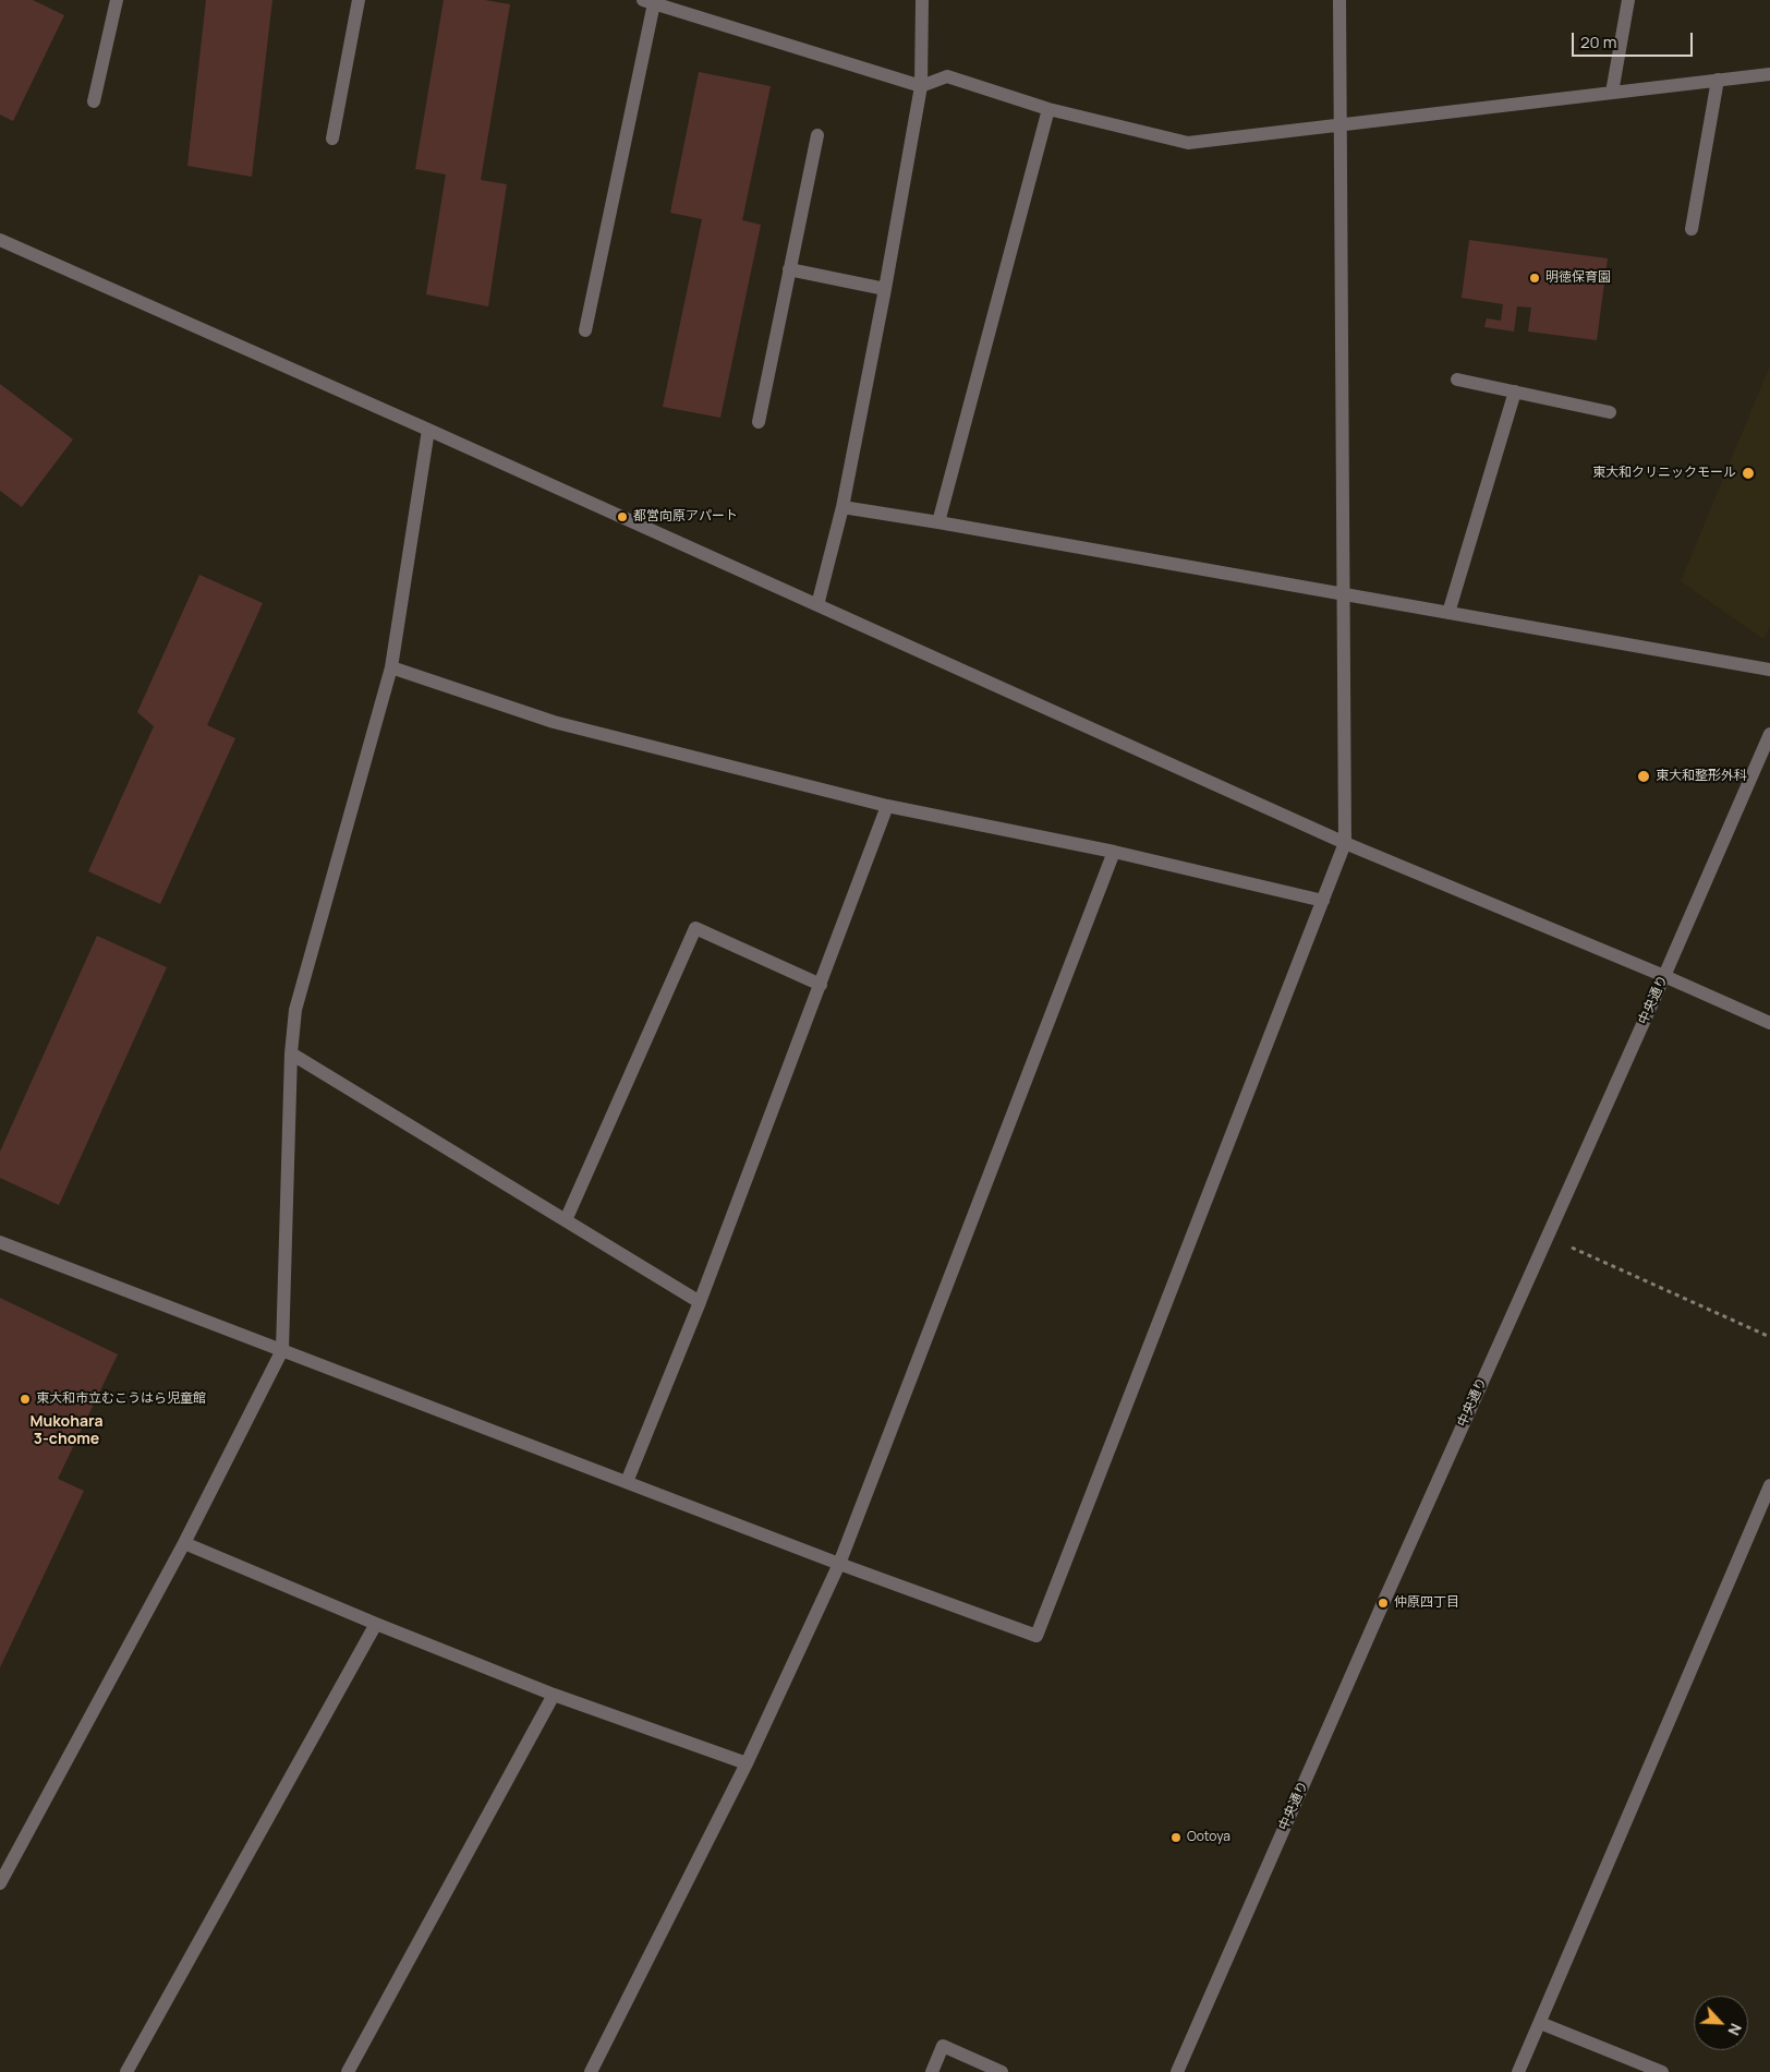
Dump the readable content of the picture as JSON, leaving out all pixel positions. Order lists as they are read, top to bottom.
{
  "streets": {
    "street": ["中央通り"]
  },
  "districts": ["Mukohara 3-chome"],
  "places": [
    "明徳保育園",
    "東大和クリニックモール",
    "都営向原アパート",
    "東大和整形外科",
    "東大和市立むこうはら児童館",
    "仲原四丁目",
    "Ootoya"
  ],
  "scale_bar": "20 m",
  "north": "bottom right"
}
